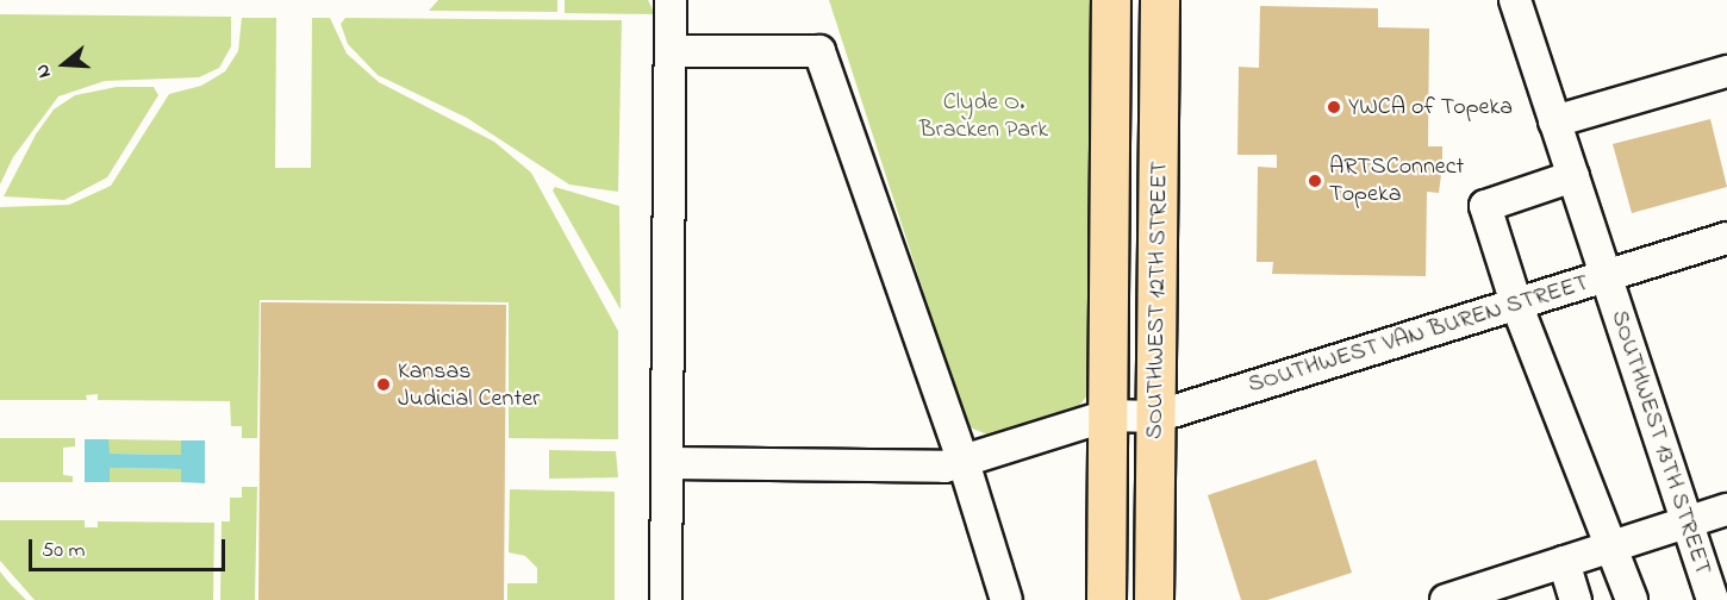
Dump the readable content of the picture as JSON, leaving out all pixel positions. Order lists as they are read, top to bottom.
{
  "streets": {
    "main road": ["SOUTHWEST 12TH STREET"],
    "street": ["SOUTHWEST VAN BUREN STREET", "SOUTHWEST 13TH STREET"]
  },
  "crossings": [
    ["SOUTHWEST 12TH STREET", "SOUTHWEST VAN BUREN STREET"],
    ["SOUTHWEST VAN BUREN STREET", "SOUTHWEST 13TH STREET"]
  ],
  "parks": ["Clyde O. Bracken Park"],
  "places": ["YWCA of Topeka", "ARTSConnect Topeka", "Kansas Judicial Center"],
  "scale_bar": "50 m",
  "north": "left"
}
